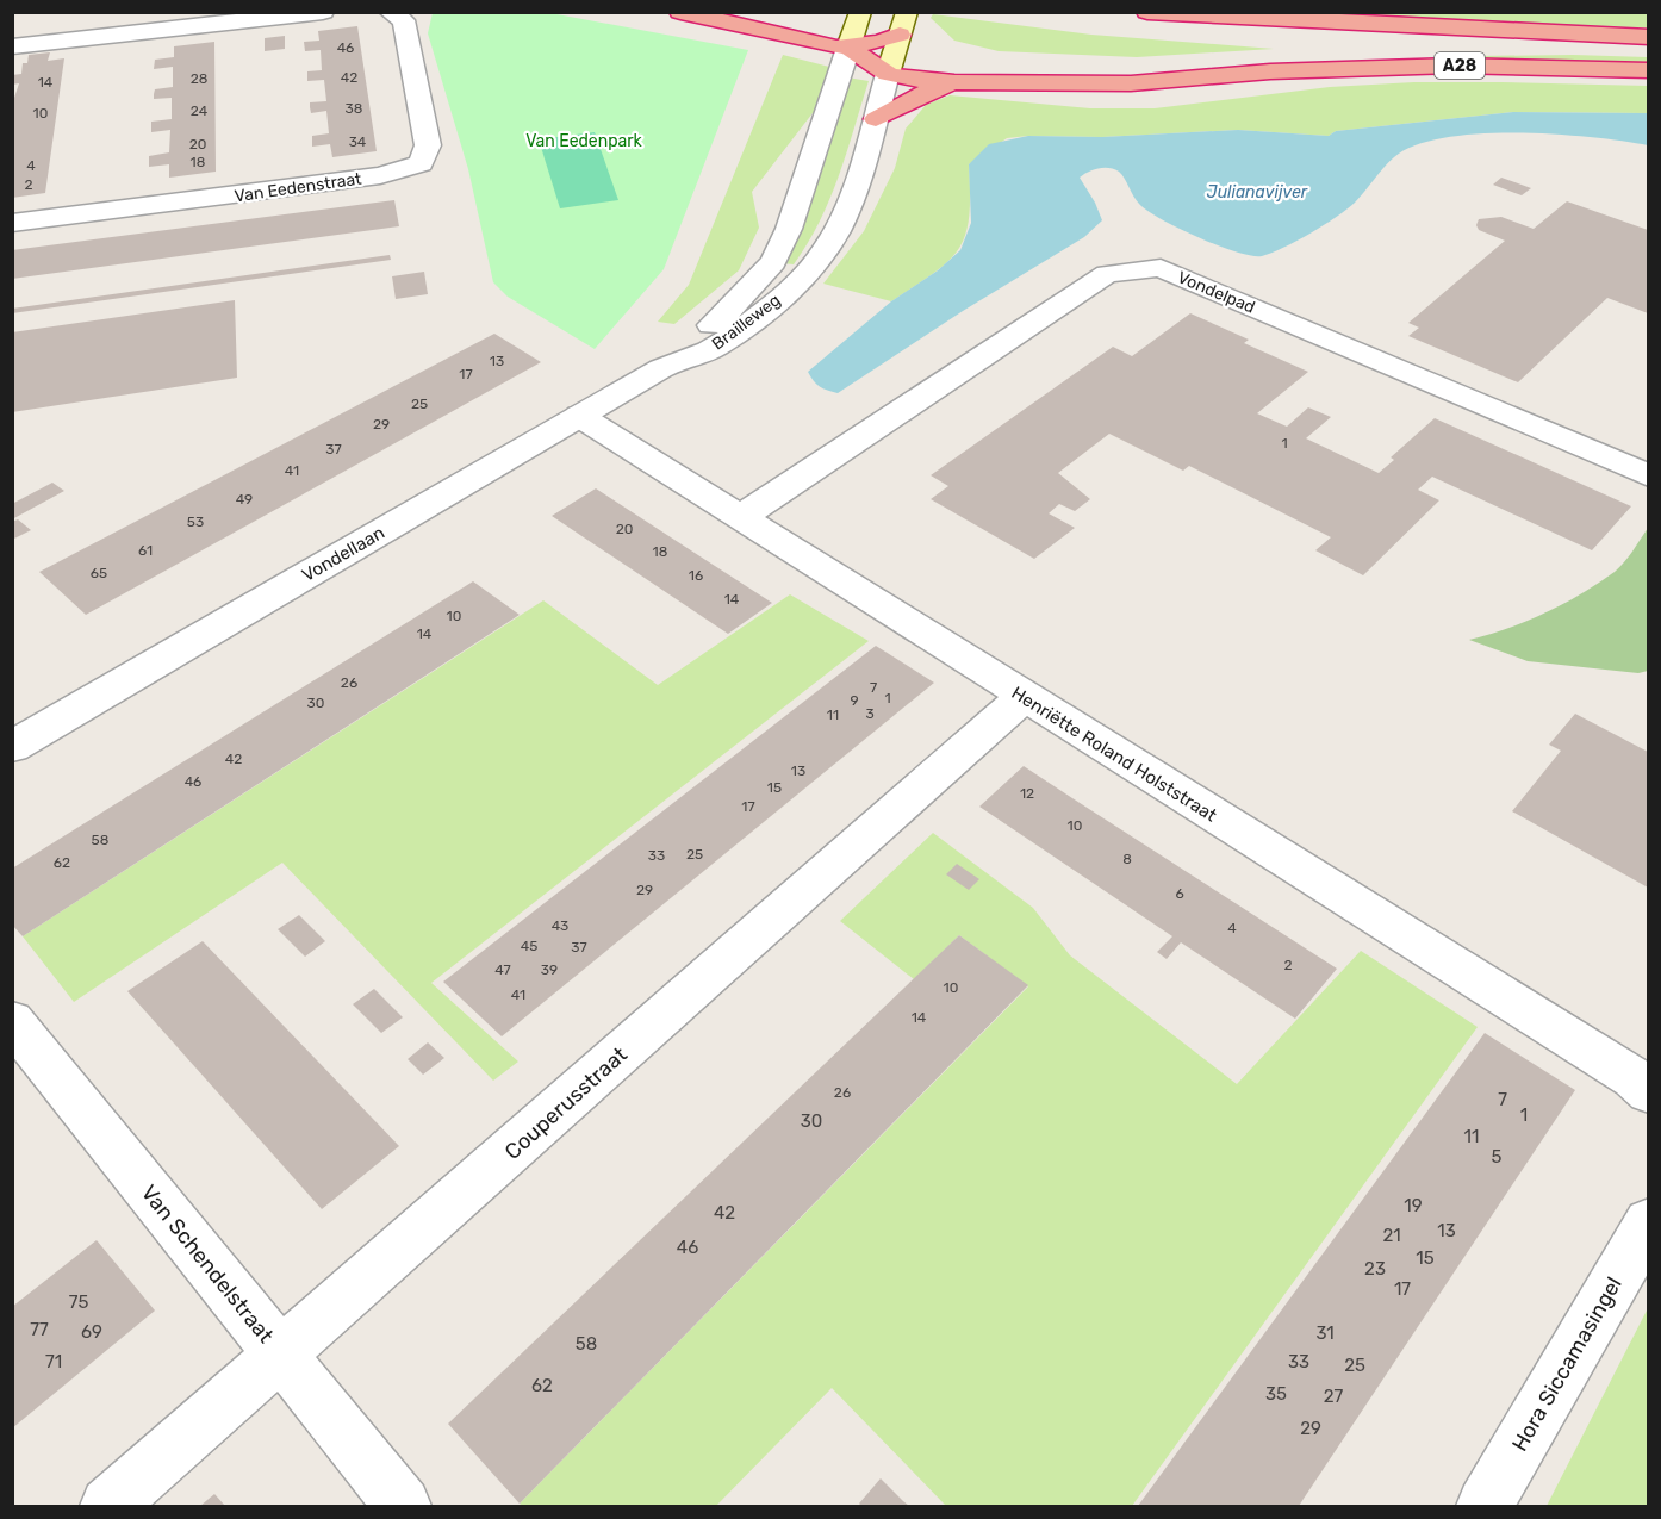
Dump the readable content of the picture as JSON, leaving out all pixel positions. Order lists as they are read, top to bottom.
{
  "streets": {
    "highway": ["A28"],
    "main road": ["Brailleweg"],
    "street": [
      "Van Eedenstraat",
      "Vondelpad",
      "Vondellaan",
      "Henriëtte Roland Holststraat",
      "Couperusstraat",
      "Van Schendelstraat",
      "Hora Siccamasingel"
    ]
  },
  "crossings": [
    ["A28", "Brailleweg"],
    ["Vondelpad", "Henriëtte Roland Holststraat"],
    ["Brailleweg", "Vondellaan"],
    ["Vondellaan", "Henriëtte Roland Holststraat"],
    ["Henriëtte Roland Holststraat", "Couperusstraat"],
    ["Couperusstraat", "Van Schendelstraat"]
  ],
  "water": ["Julianavijver"],
  "parks": ["Van Eedenpark"],
  "house_numbers": [
    "46",
    "42",
    "28",
    "14",
    "38",
    "24",
    "10",
    "34",
    "20",
    "18",
    "4",
    "2",
    "13",
    "17",
    "25",
    "29",
    "1",
    "37",
    "41",
    "49",
    "53",
    "20",
    "61",
    "18",
    "65",
    "16",
    "14",
    "10",
    "14",
    "26",
    "7",
    "1",
    "9",
    "30",
    "3",
    "11",
    "42",
    "13",
    "46",
    "15",
    "12",
    "17",
    "10",
    "58",
    "25",
    "33",
    "8",
    "62",
    "29",
    "6",
    "43",
    "4",
    "45",
    "37",
    "2",
    "47",
    "39",
    "10",
    "41",
    "14",
    "26",
    "7",
    "1",
    "30",
    "11",
    "5",
    "19",
    "42",
    "13",
    "21",
    "46",
    "15",
    "23",
    "17",
    "75",
    "77",
    "69",
    "31",
    "58",
    "71",
    "33",
    "25",
    "62",
    "35",
    "27",
    "29"
  ]
}
